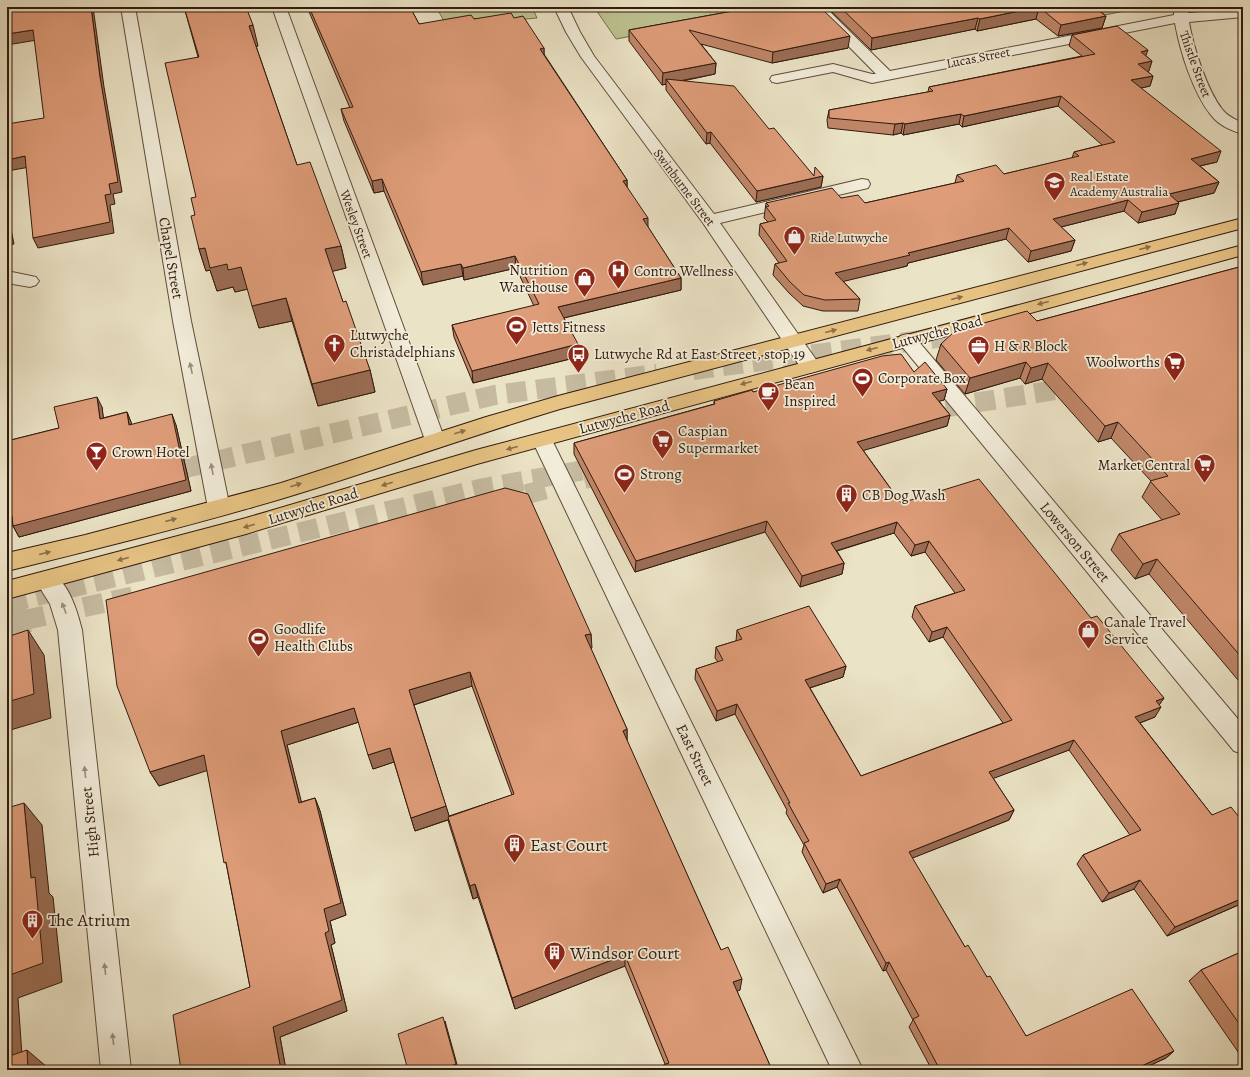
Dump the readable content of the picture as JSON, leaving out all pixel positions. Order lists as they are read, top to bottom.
{
  "streets": {
    "highway": ["Lutwyche Road"],
    "street": [
      "Lucas Street",
      "Thistle Street",
      "Swinburne Street",
      "Wesley Street",
      "Chapel Street",
      "Lowerson Street",
      "East Street",
      "High Street"
    ]
  },
  "crossings": [
    ["Lucas Street", "Thistle Street"],
    ["Swinburne Street", "Lutwyche Road"],
    ["Wesley Street", "Lutwyche Road"],
    ["Chapel Street", "Lutwyche Road"],
    ["Lutwyche Road", "Lowerson Street"],
    ["Lutwyche Road", "East Street"],
    ["Lutwyche Road", "High Street"]
  ],
  "one_way": ["Chapel Street", "High Street"],
  "places": {
    "school or university": ["Real Estate Academy Australia"],
    "shop": ["Ride Lutwyche", "Nutrition Warehouse", "Canale Travel Service"],
    "hospital": ["Contro Wellness"],
    "sports": [
      "Jetts Fitness",
      "Corporate Box",
      "Strong",
      "Goodlife Health Clubs"
    ],
    "church": ["Lutwyche Christadelphians"],
    "office": ["H & R Block"],
    "bus stop": ["Lutwyche Rd at East Street, stop 19"],
    "supermarket": ["Woolworths", "Caspian Supermarket", "Market Central"],
    "cafe": ["Bean Inspired"],
    "bar": ["Crown Hotel"],
    "building": [
      "CB Dog Wash",
      "East Court",
      "The Atrium",
      "Windsor Court"
    ]
  }
}
